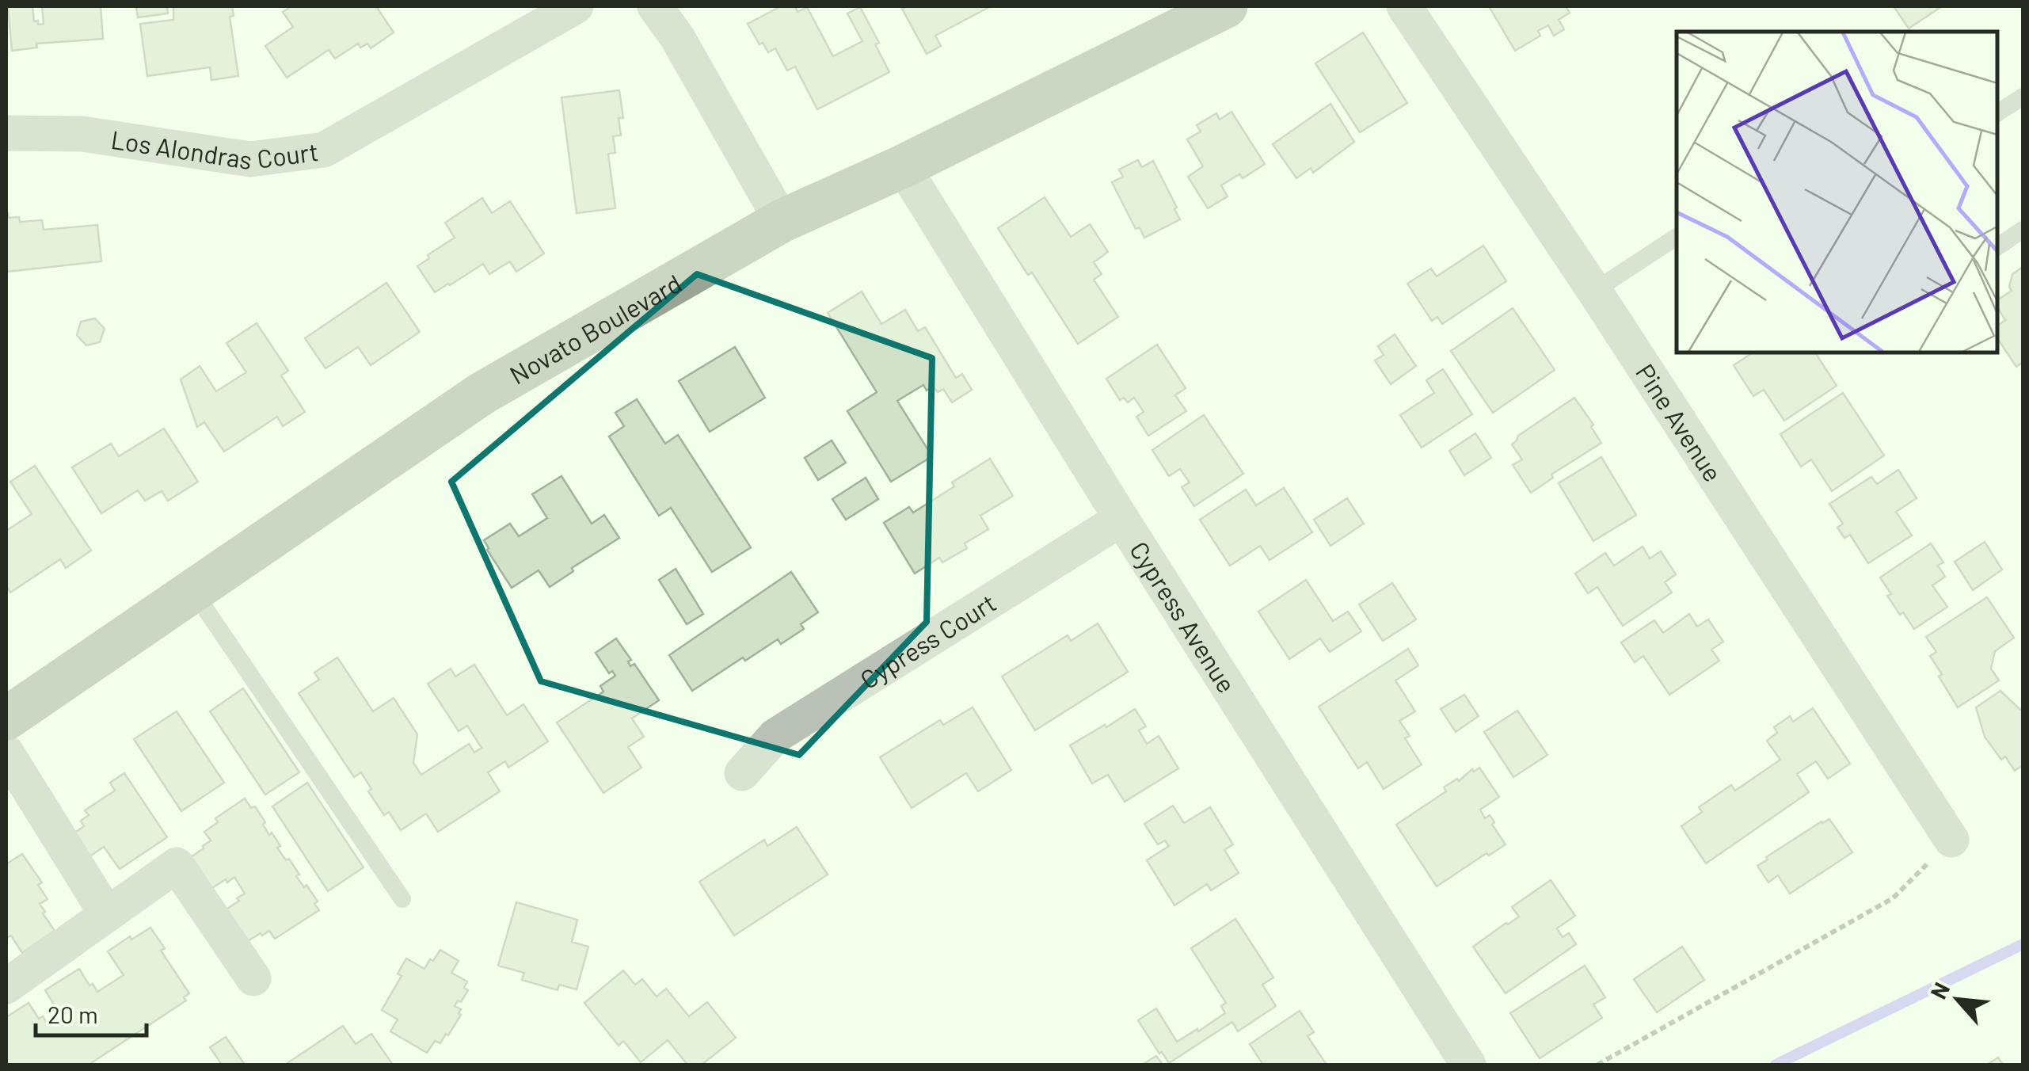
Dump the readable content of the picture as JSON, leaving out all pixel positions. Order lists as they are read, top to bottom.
{
  "streets": {
    "main road": ["Novato Boulevard"],
    "street": [
      "Los Alondras Court",
      "Pine Avenue",
      "Cypress Avenue",
      "Cypress Court"
    ]
  },
  "crossings": [
    ["Novato Boulevard", "Cypress Avenue"],
    ["Cypress Avenue", "Cypress Court"]
  ],
  "scale_bar": "20 m",
  "north": "top left"
}
